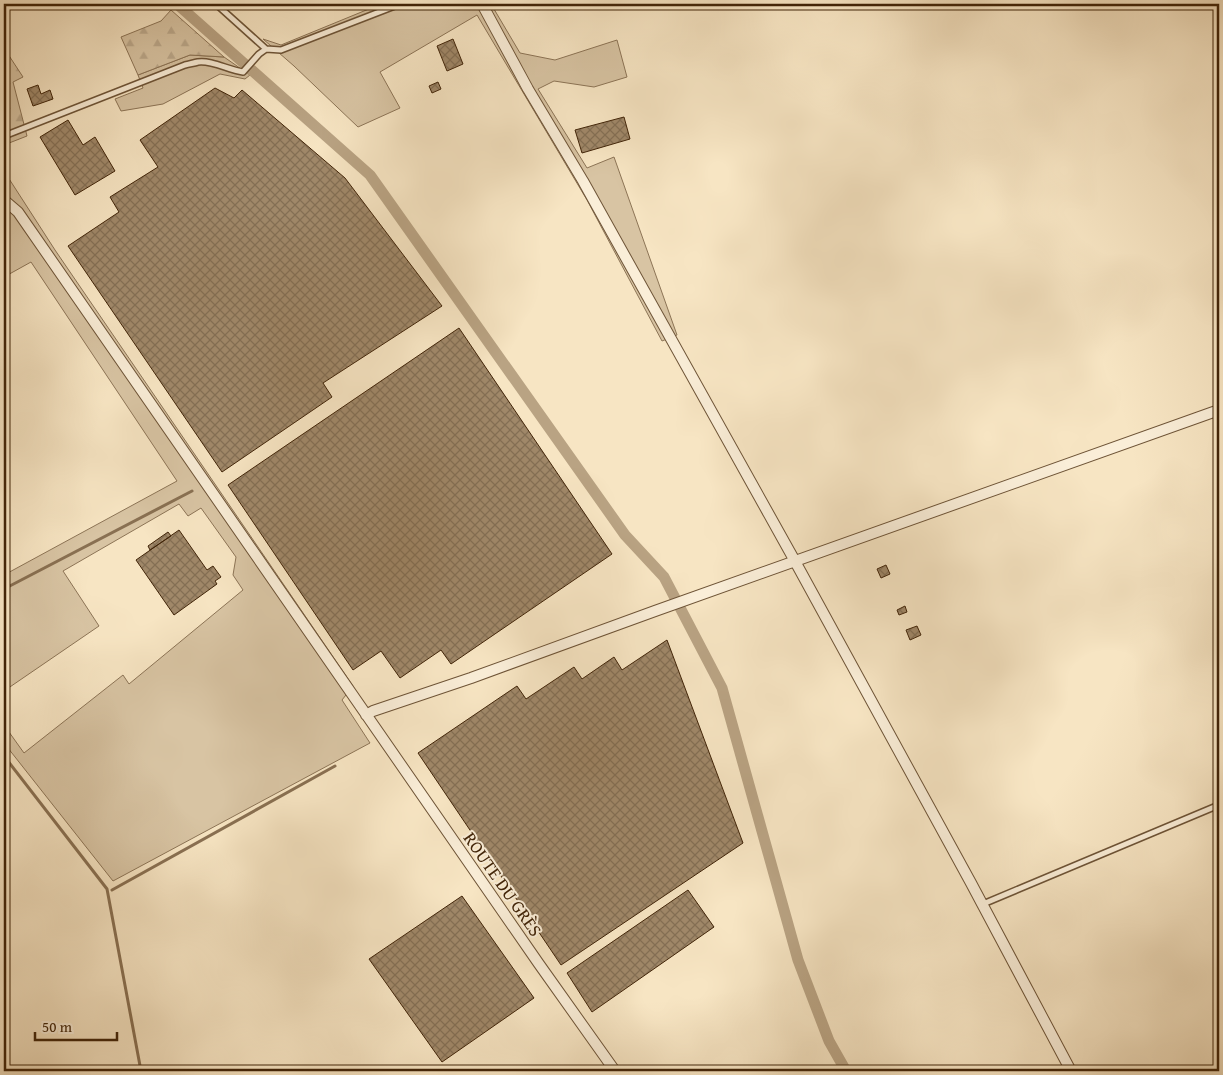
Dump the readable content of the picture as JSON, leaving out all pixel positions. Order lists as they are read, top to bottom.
{
  "streets": {
    "street": ["ROUTE DU GRÈS"]
  },
  "scale_bar": "50 m"
}
